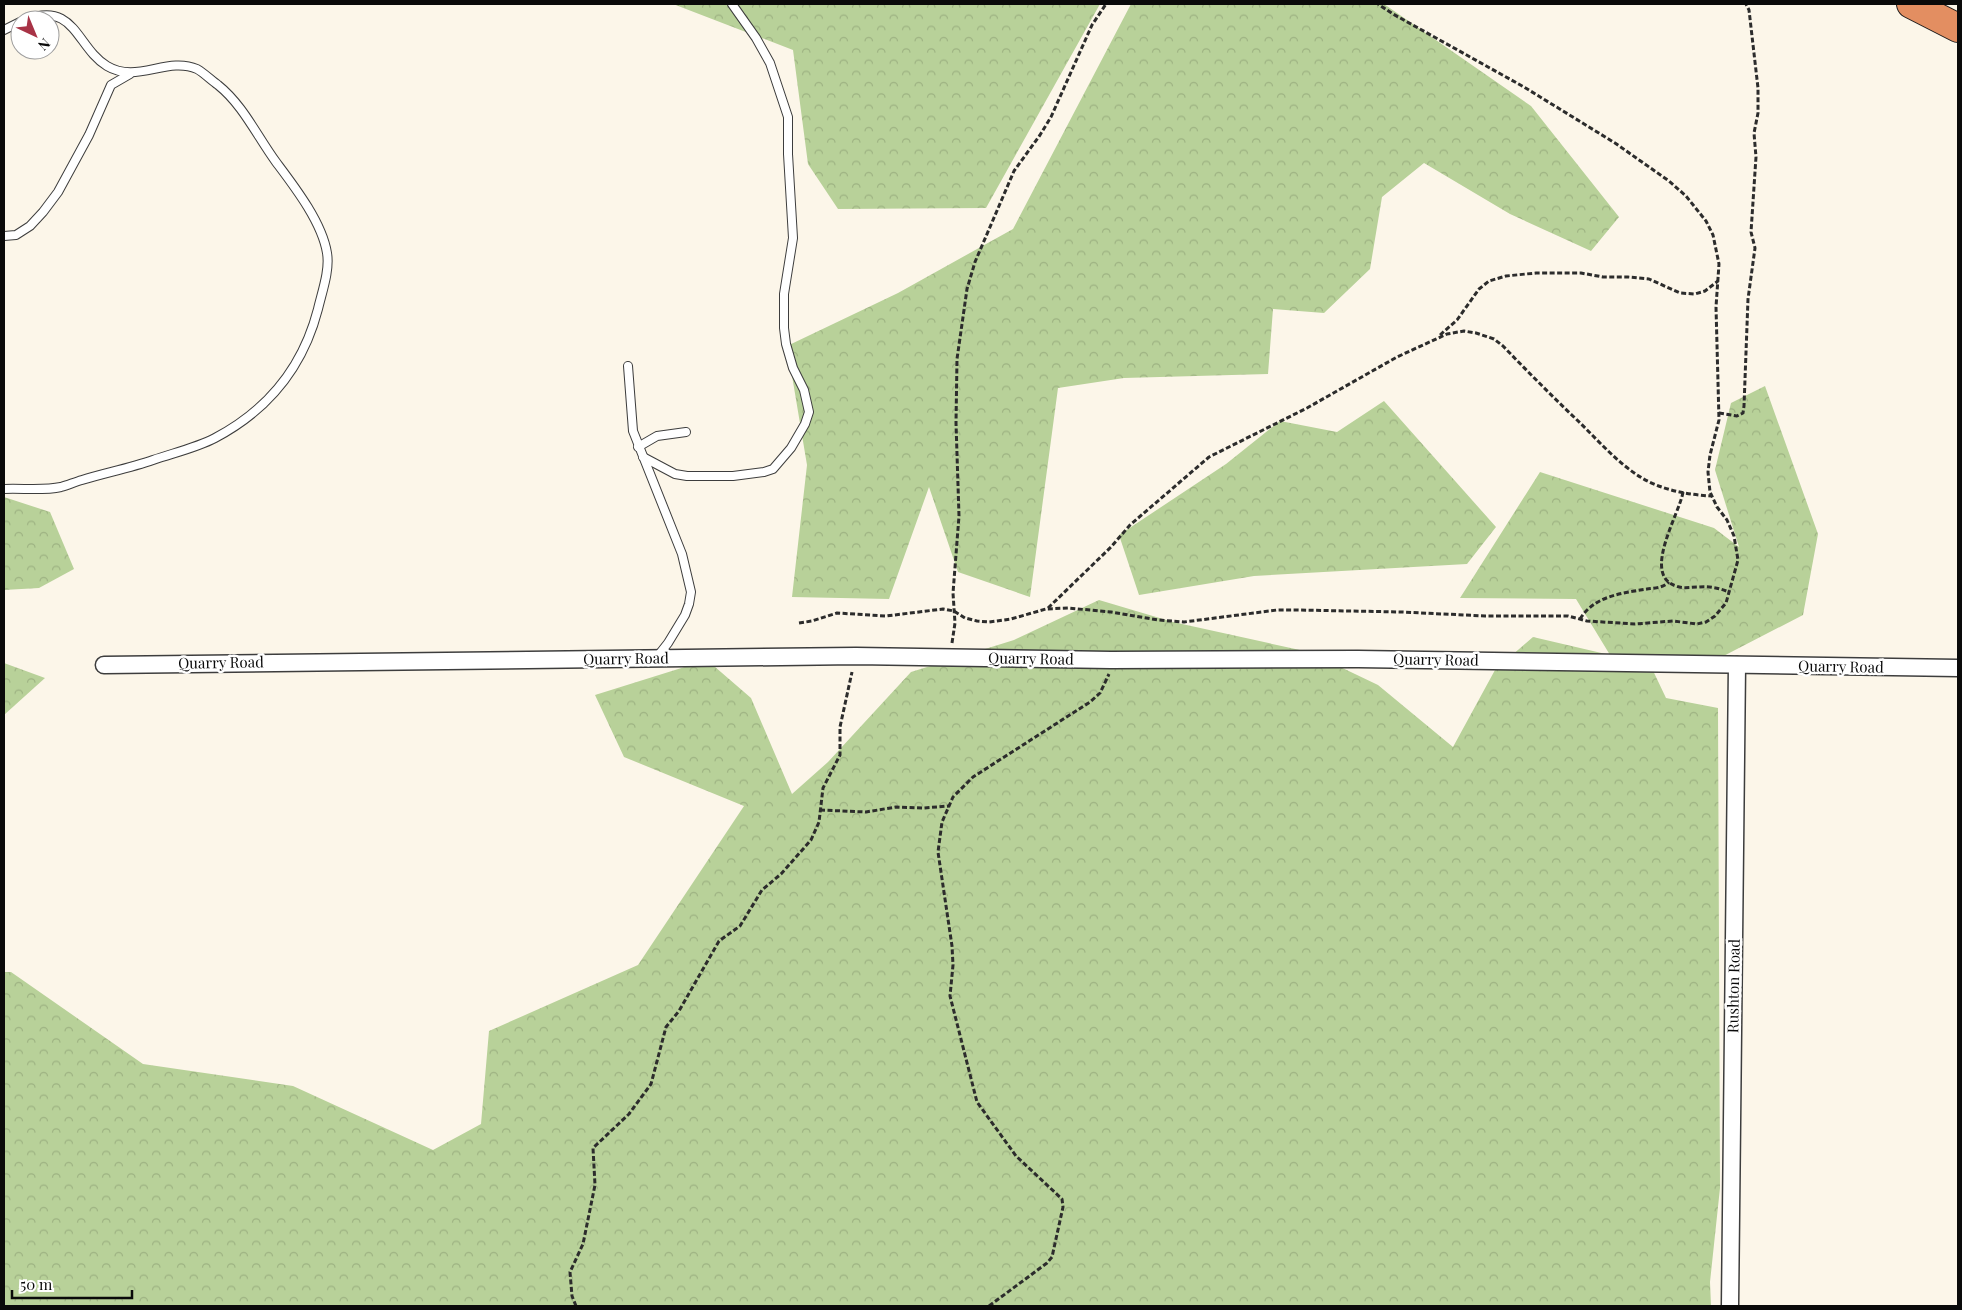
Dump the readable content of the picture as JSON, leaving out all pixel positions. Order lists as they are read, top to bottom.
{
  "streets": {
    "street": ["Quarry Road", "Rushton Road"]
  },
  "crossings": [
    ["Quarry Road", "Rushton Road"]
  ],
  "scale_bar": "50 m",
  "north": "bottom right"
}
